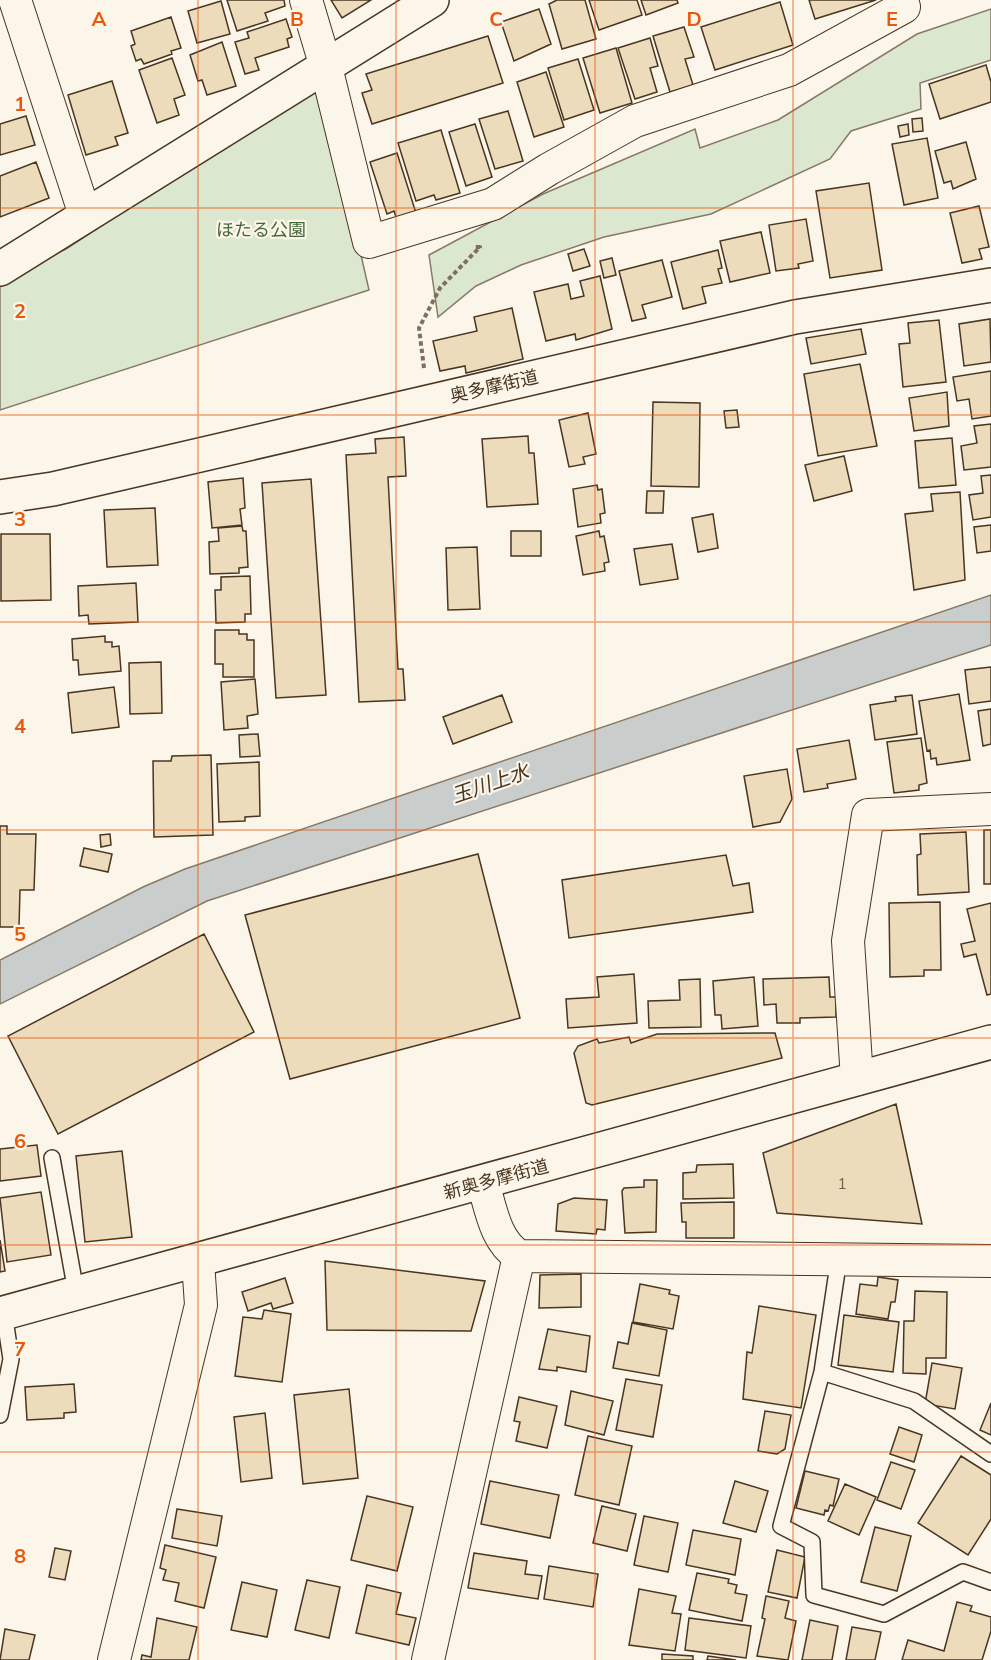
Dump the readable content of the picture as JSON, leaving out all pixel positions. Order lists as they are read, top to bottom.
{
  "streets": {
    "main road": ["奥多摩街道", "新奥多摩街道"]
  },
  "water": ["玉川上水"],
  "parks": ["ほたる公園"],
  "house_numbers": ["1"],
  "grid": {
    "columns": [
      "A",
      "B",
      "C",
      "D",
      "E"
    ],
    "rows": [
      "1",
      "2",
      "3",
      "4",
      "5",
      "6",
      "7",
      "8"
    ]
  }
}
